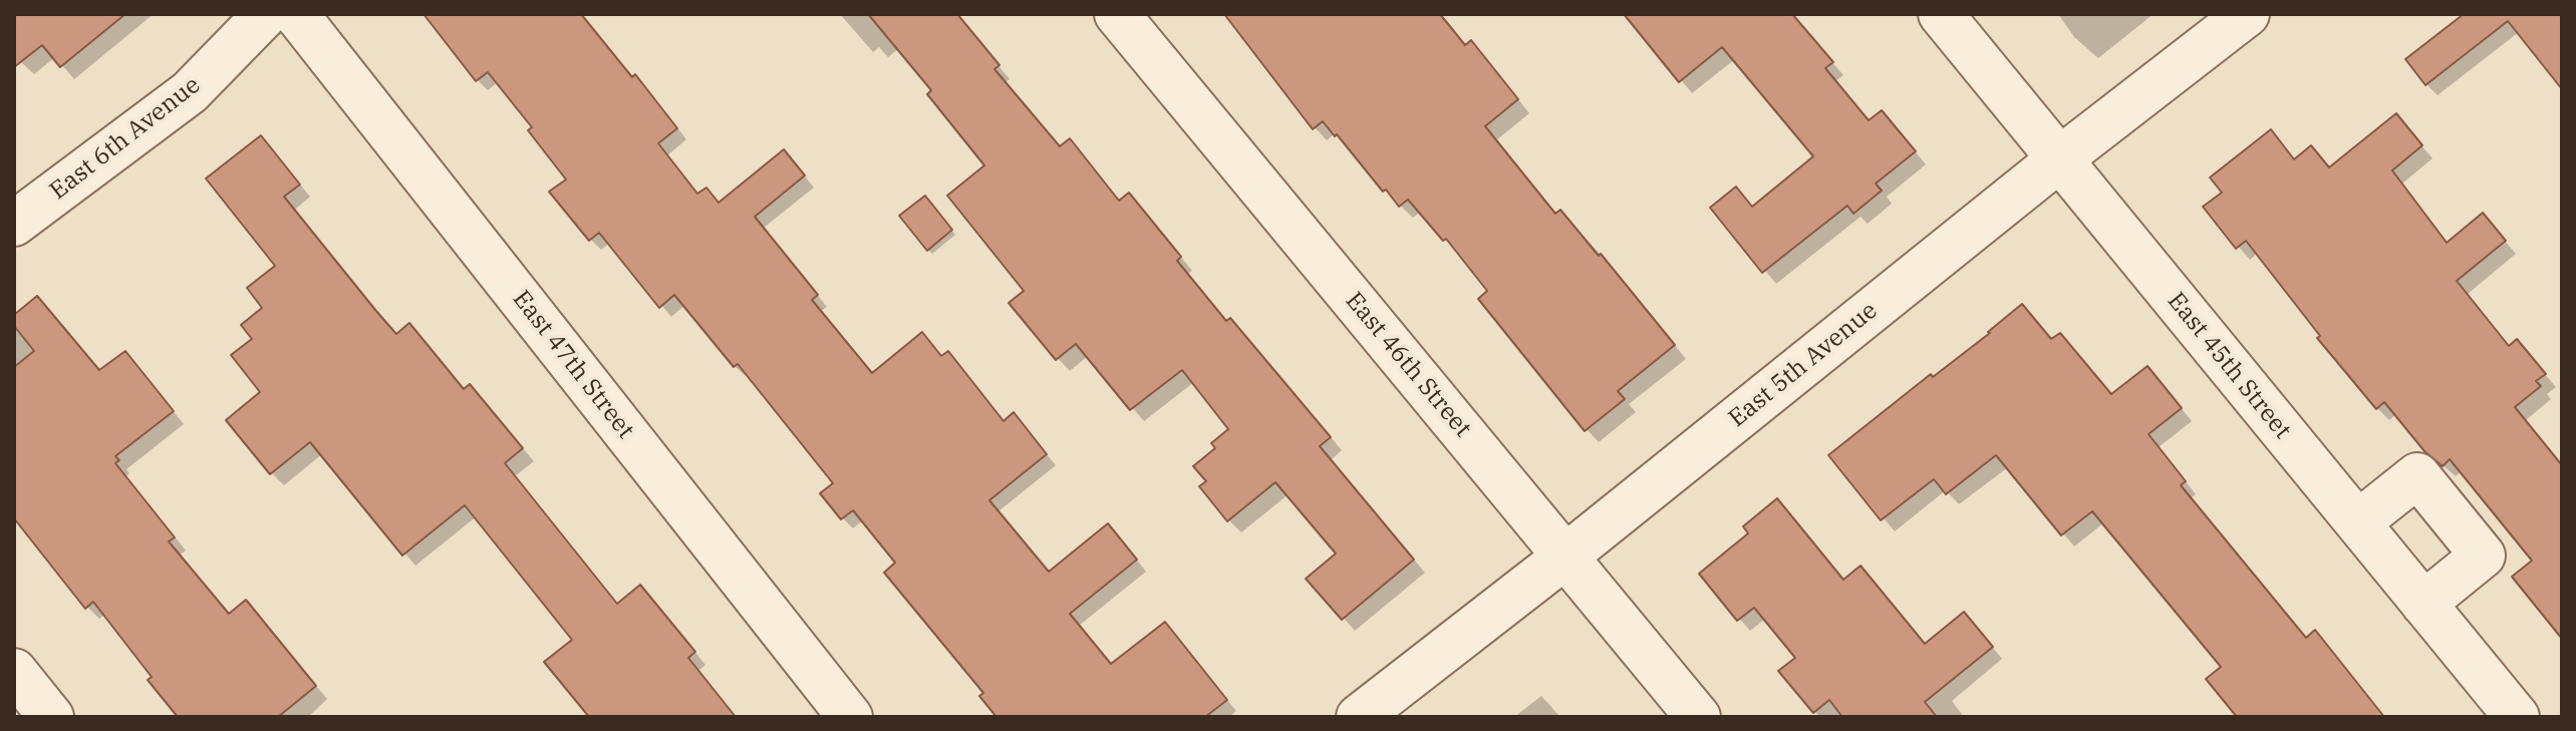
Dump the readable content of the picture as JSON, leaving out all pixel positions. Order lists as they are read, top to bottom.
{
  "streets": {
    "street": [
      "East 6th Avenue",
      "East 47th Street",
      "East 46th Street",
      "East 5th Avenue",
      "East 45th Street"
    ]
  },
  "crossings": [
    ["East 46th Street", "East 5th Avenue"],
    ["East 5th Avenue", "East 45th Street"]
  ]
}
